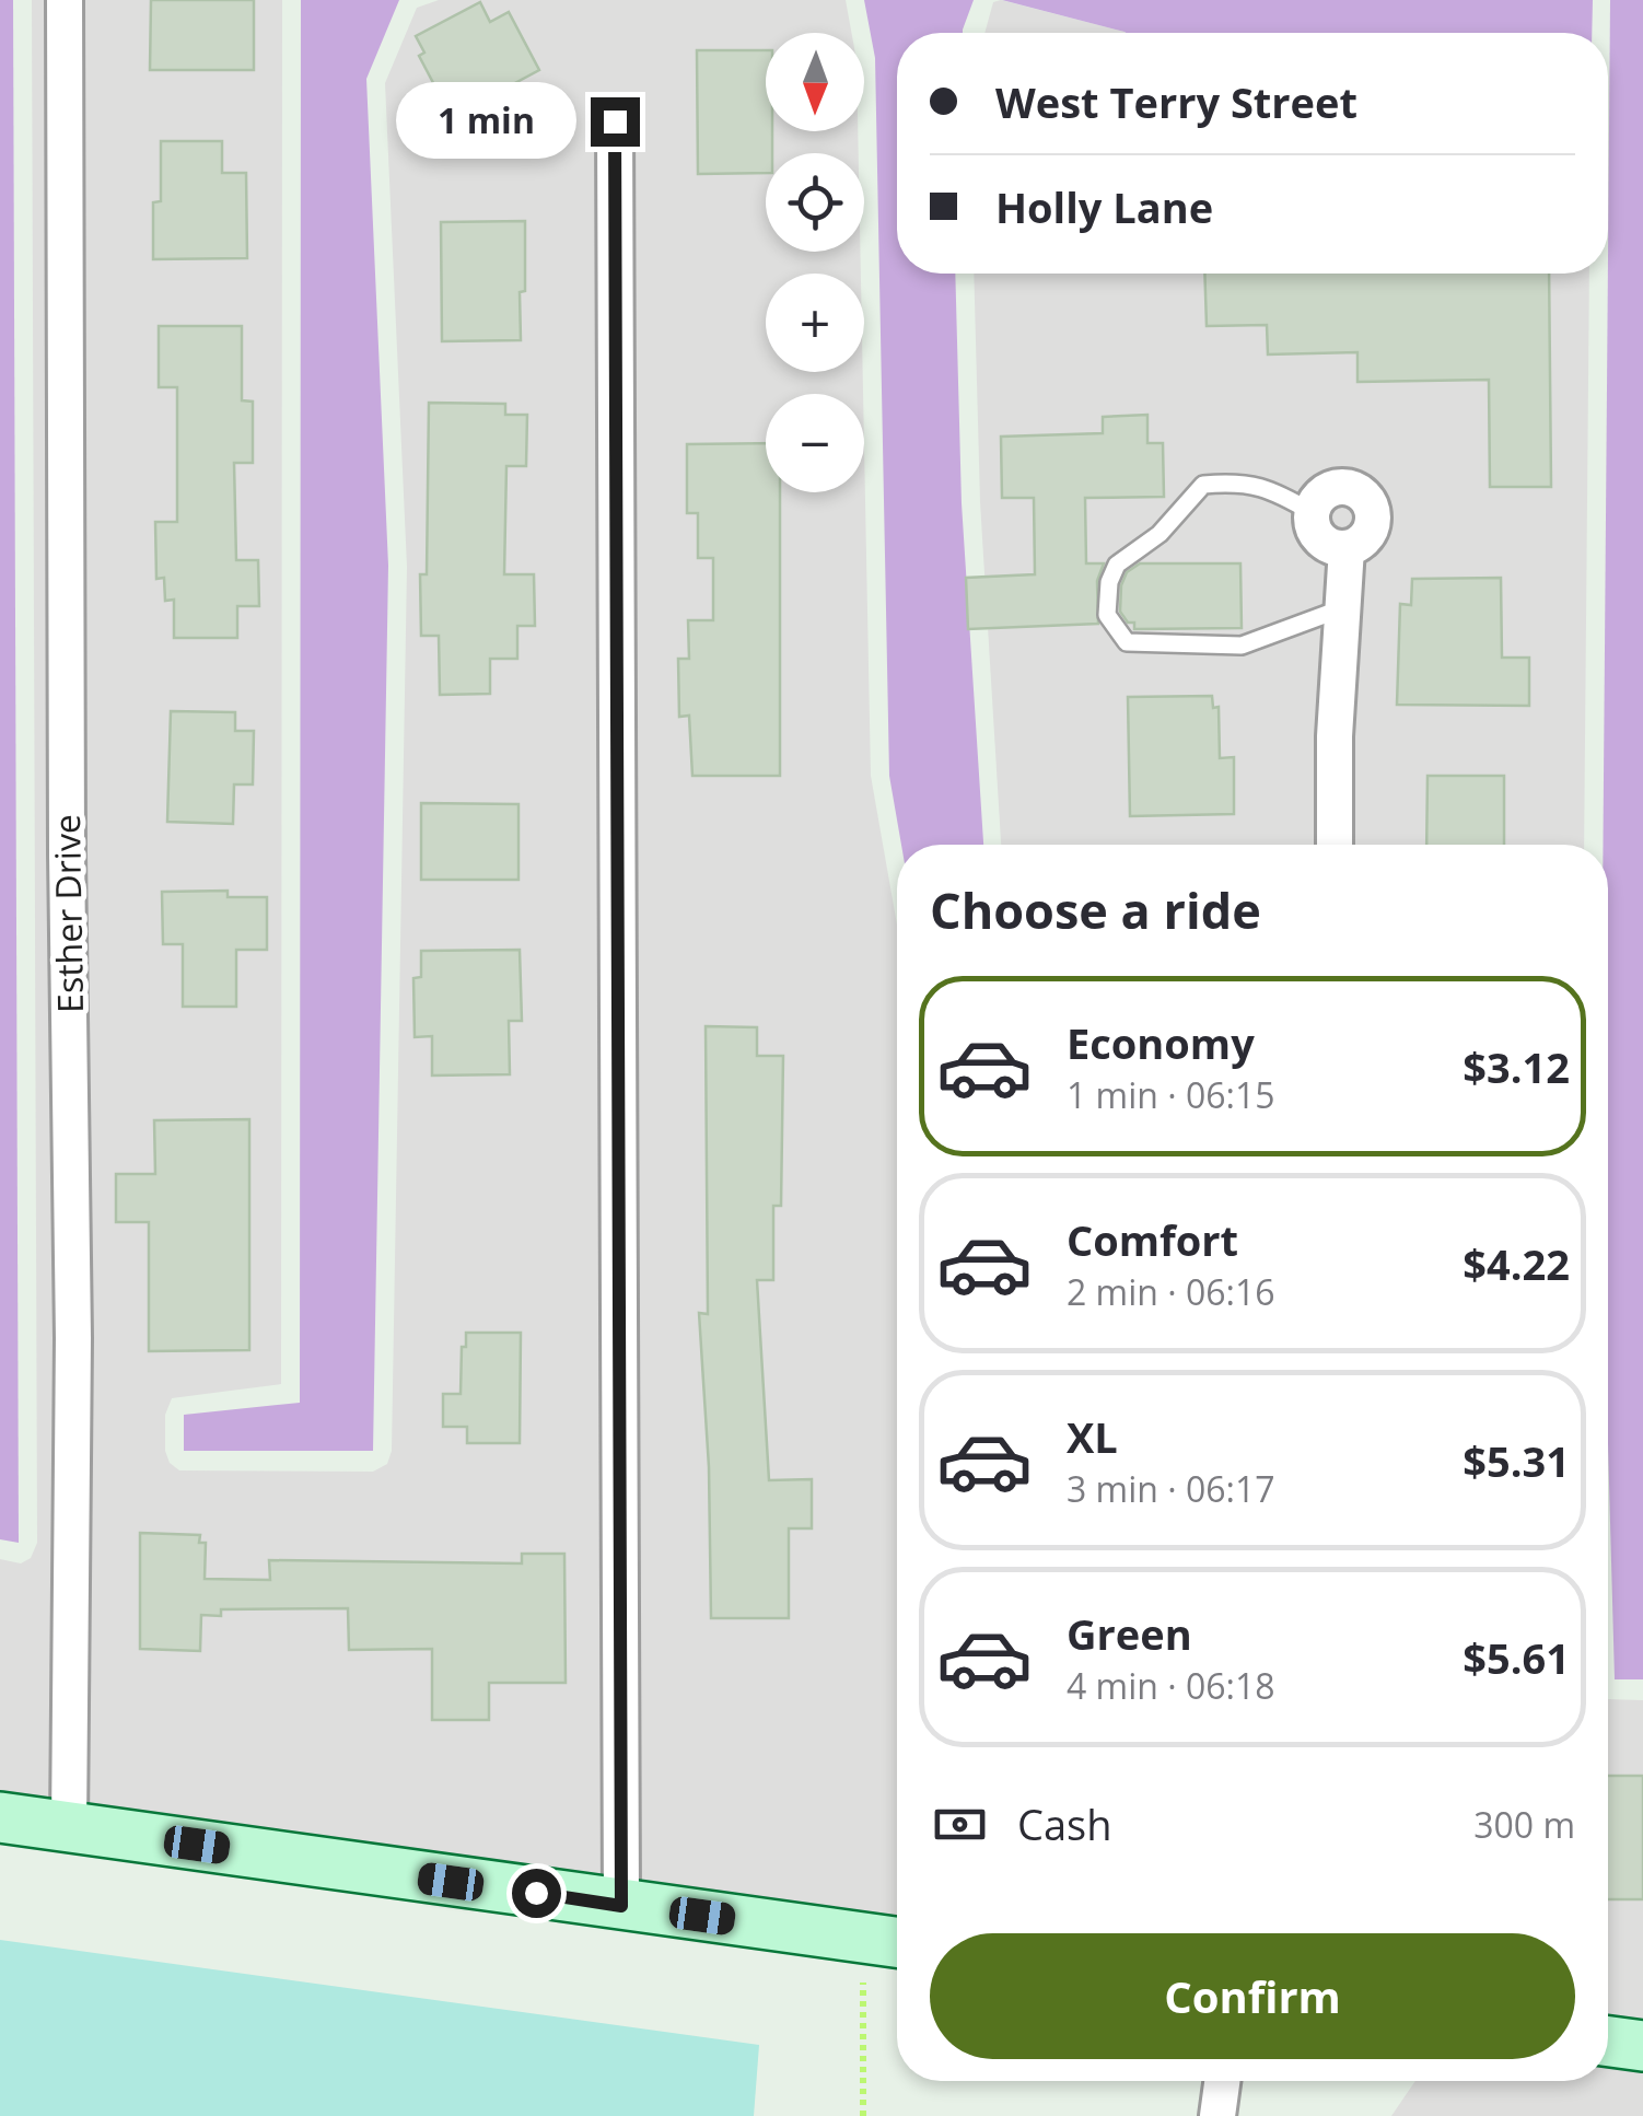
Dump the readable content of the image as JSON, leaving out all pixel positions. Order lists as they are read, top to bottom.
{
  "streets": {
    "street": ["Esther Drive"]
  },
  "north": "bottom",
  "page": {
    "map_buttons": ["+", "−"],
    "banner": ["West Terry Street", "Holly Lane"],
    "bubble": "1 min",
    "heading": "Choose a ride",
    "list": [
      {
        "name": "Economy",
        "note": "1 min · 06:15",
        "value": "$3.12"
      },
      {
        "name": "Comfort",
        "note": "2 min · 06:16",
        "value": "$4.22"
      },
      {
        "name": "XL",
        "note": "3 min · 06:17",
        "value": "$5.31"
      },
      {
        "name": "Green",
        "note": "4 min · 06:18",
        "value": "$5.61"
      }
    ],
    "pay": ["Cash", "300 m"],
    "buttons": "Confirm"
  }
}
